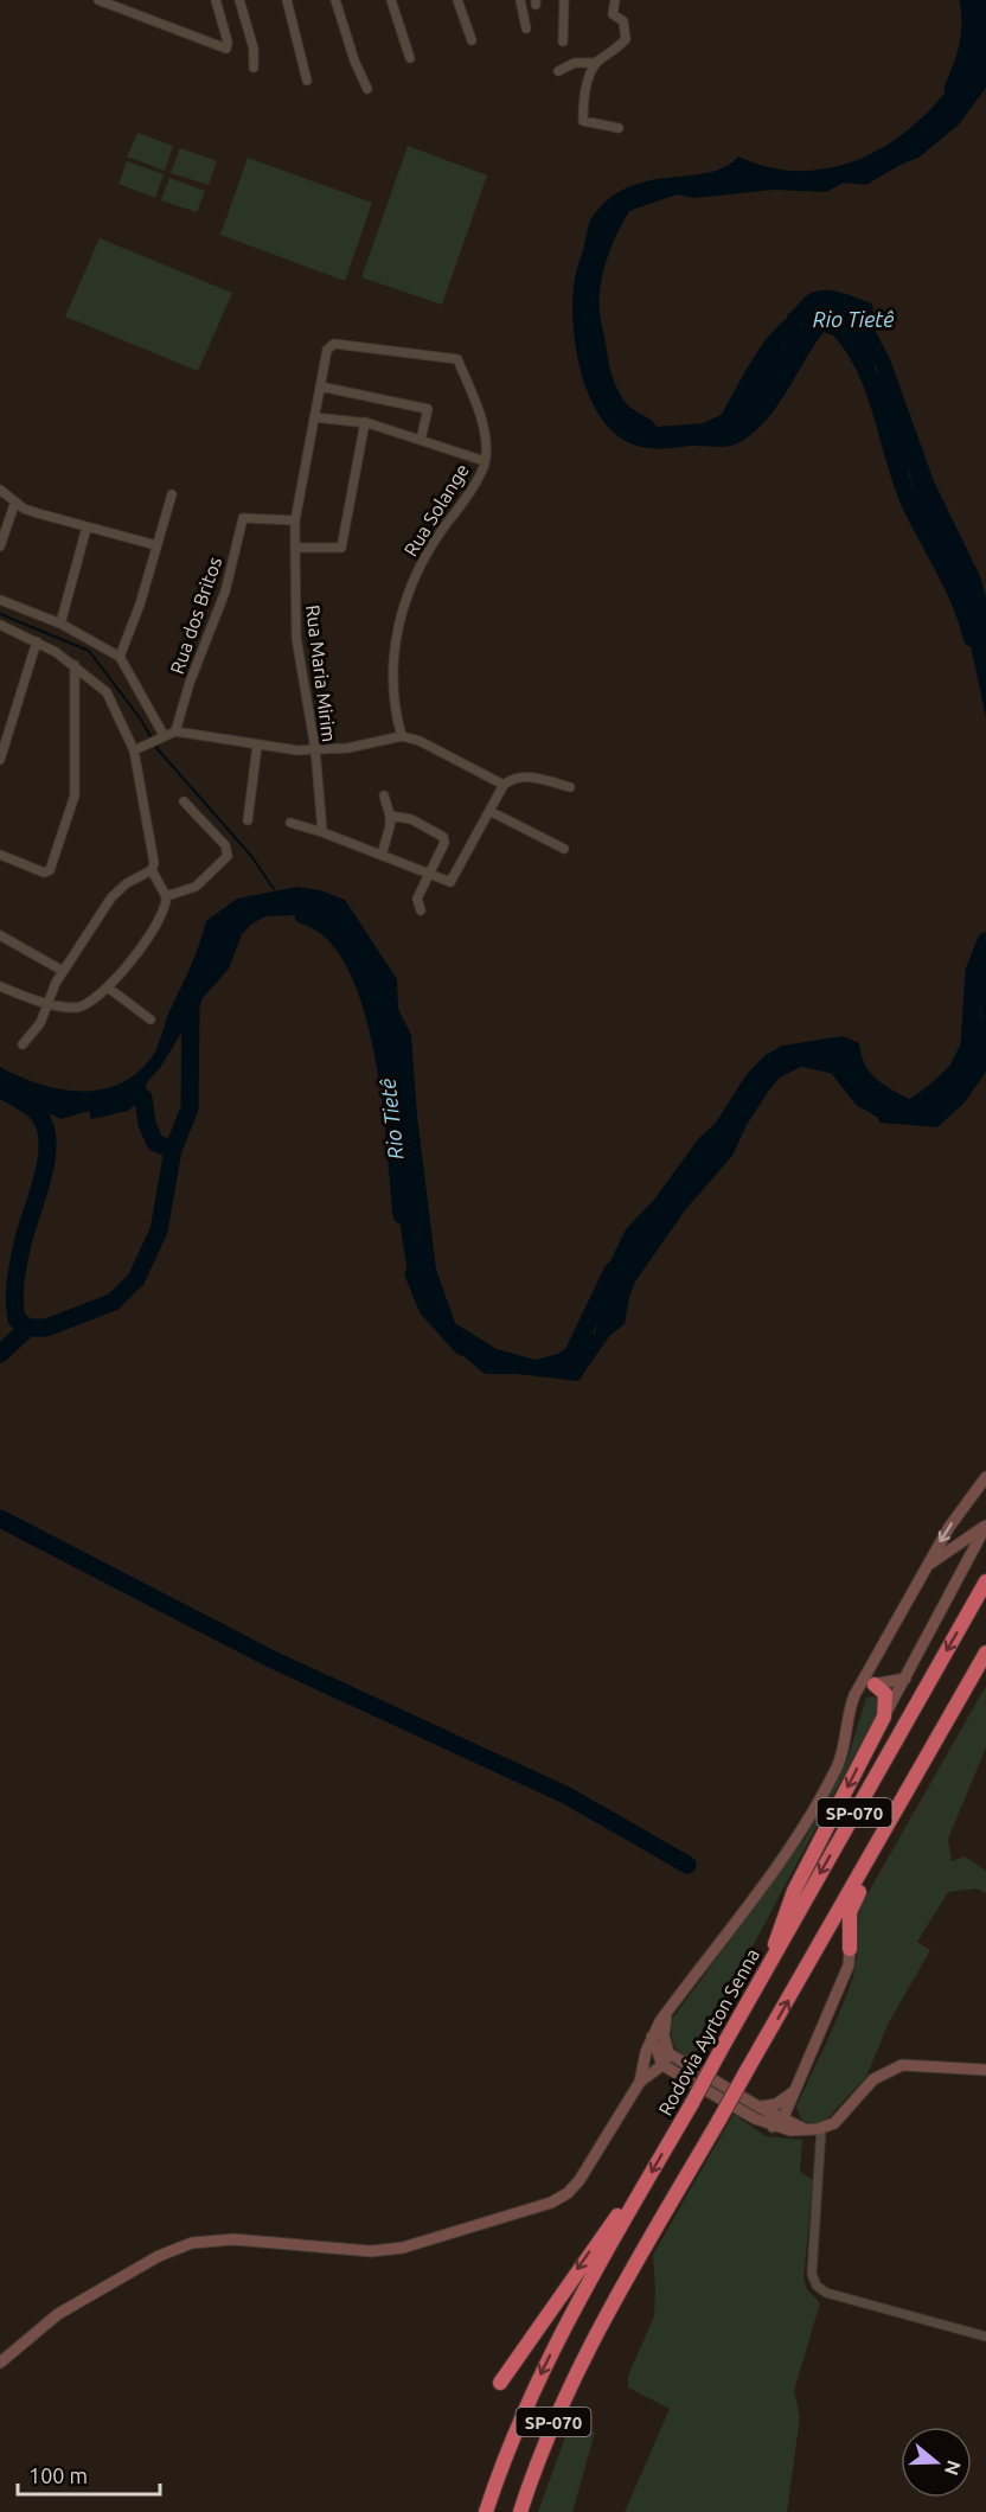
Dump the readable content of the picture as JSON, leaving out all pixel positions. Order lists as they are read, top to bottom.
{
  "streets": {
    "highway": ["SP-070", "Rodovia Ayrton Senna"],
    "street": ["Rua Solange", "Rua dos Britos", "Rua Maria Mirim"]
  },
  "crossings": [
    ["Rua Solange", "Rua Maria Mirim"],
    ["Rua dos Britos", "Rua Maria Mirim"]
  ],
  "water": ["Rio Tietê"],
  "scale_bar": "100 m",
  "north": "right"
}
